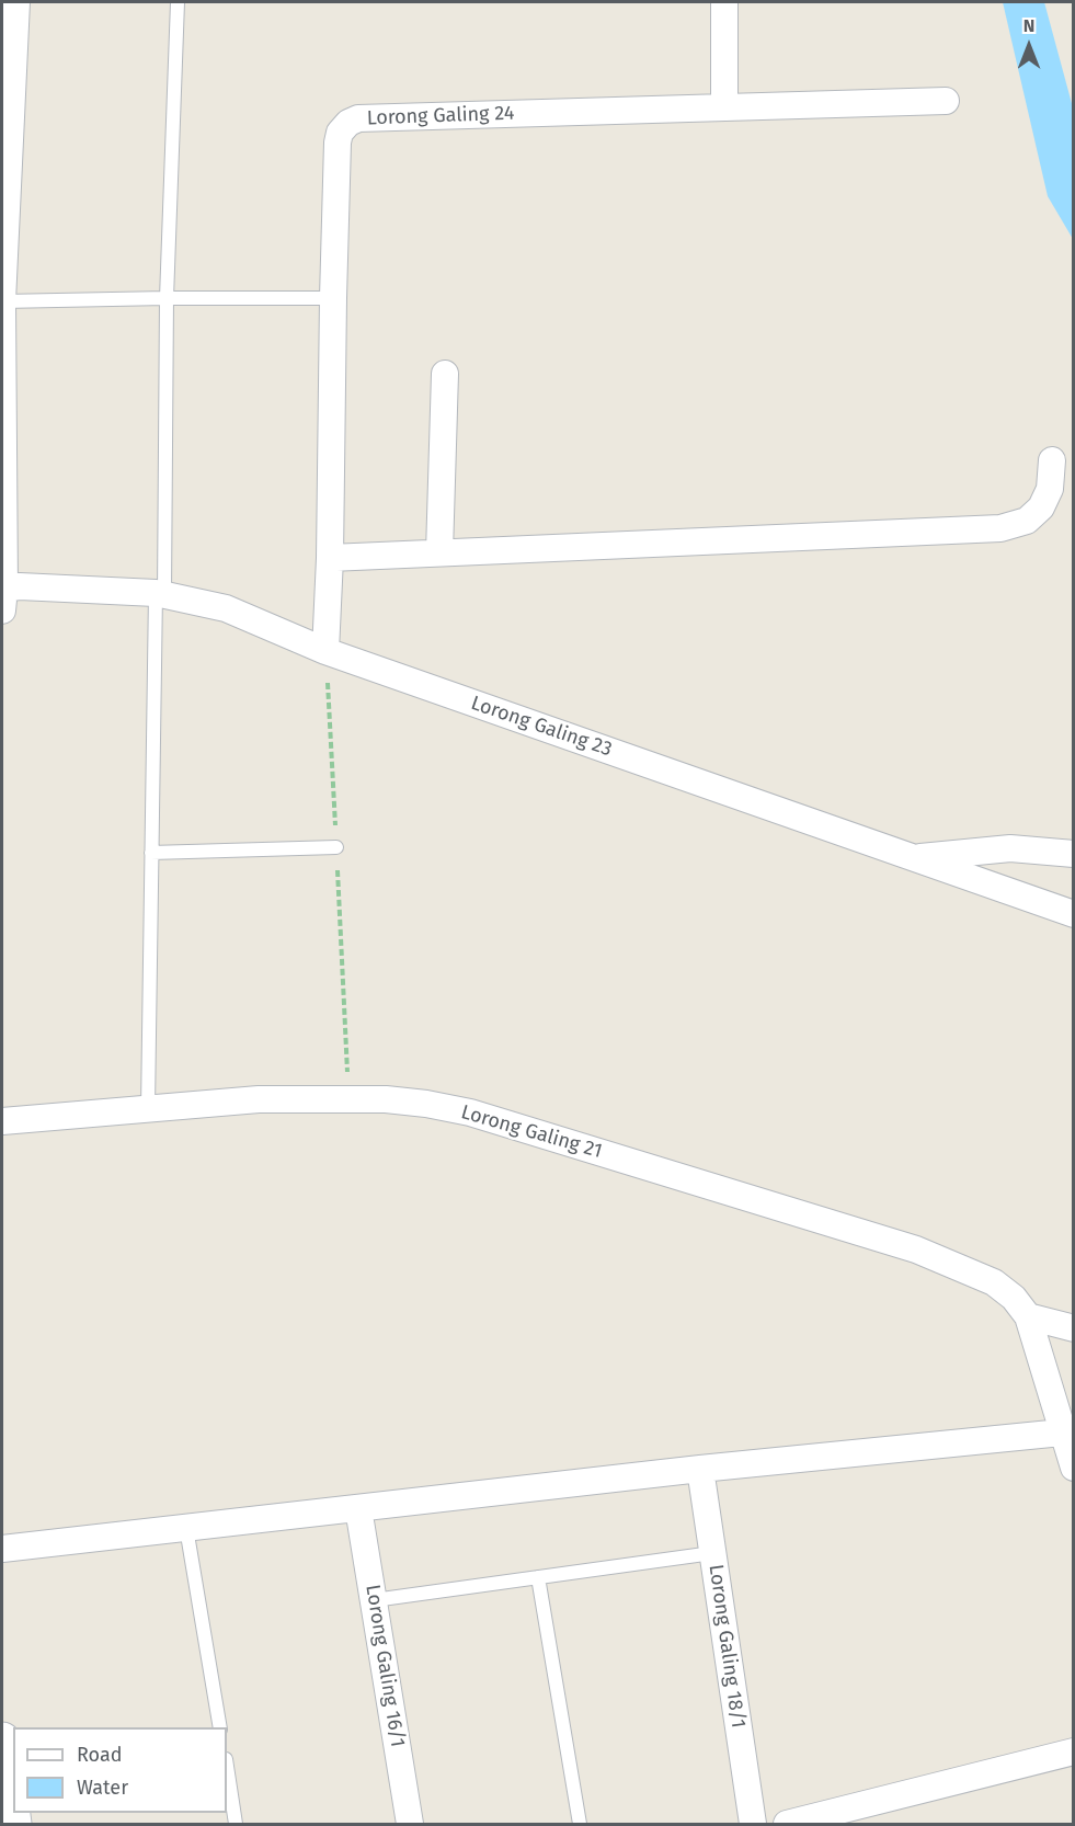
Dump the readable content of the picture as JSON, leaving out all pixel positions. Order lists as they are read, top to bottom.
{
  "streets": {
    "street": [
      "Lorong Galing 24",
      "Lorong Galing 23",
      "Lorong Galing 21",
      "Lorong Galing 18/1",
      "Lorong Galing 16/1"
    ]
  },
  "crossings": [
    ["Lorong Galing 24", "Lorong Galing 23"]
  ],
  "legend": ["Road", "Water"],
  "north": "top"
}
